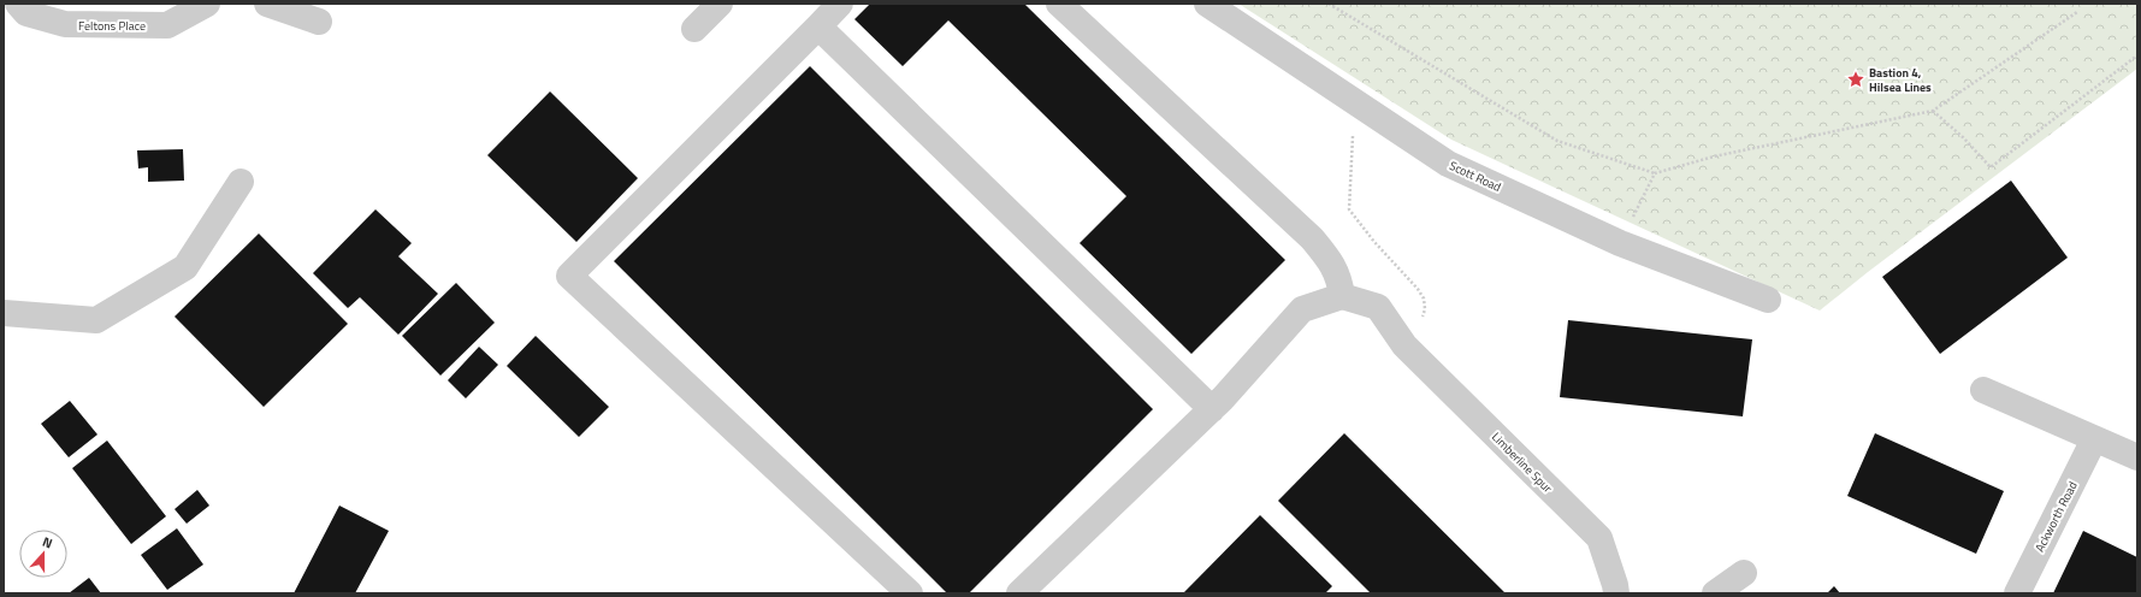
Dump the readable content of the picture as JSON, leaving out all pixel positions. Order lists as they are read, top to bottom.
{
  "streets": {
    "street": [
      "Feltons Place",
      "Scott Road",
      "Limberline Spur",
      "Ackworth Road"
    ]
  },
  "places": {
    "place": ["Bastion 4, Hilsea Lines"]
  },
  "north": "top"
}
